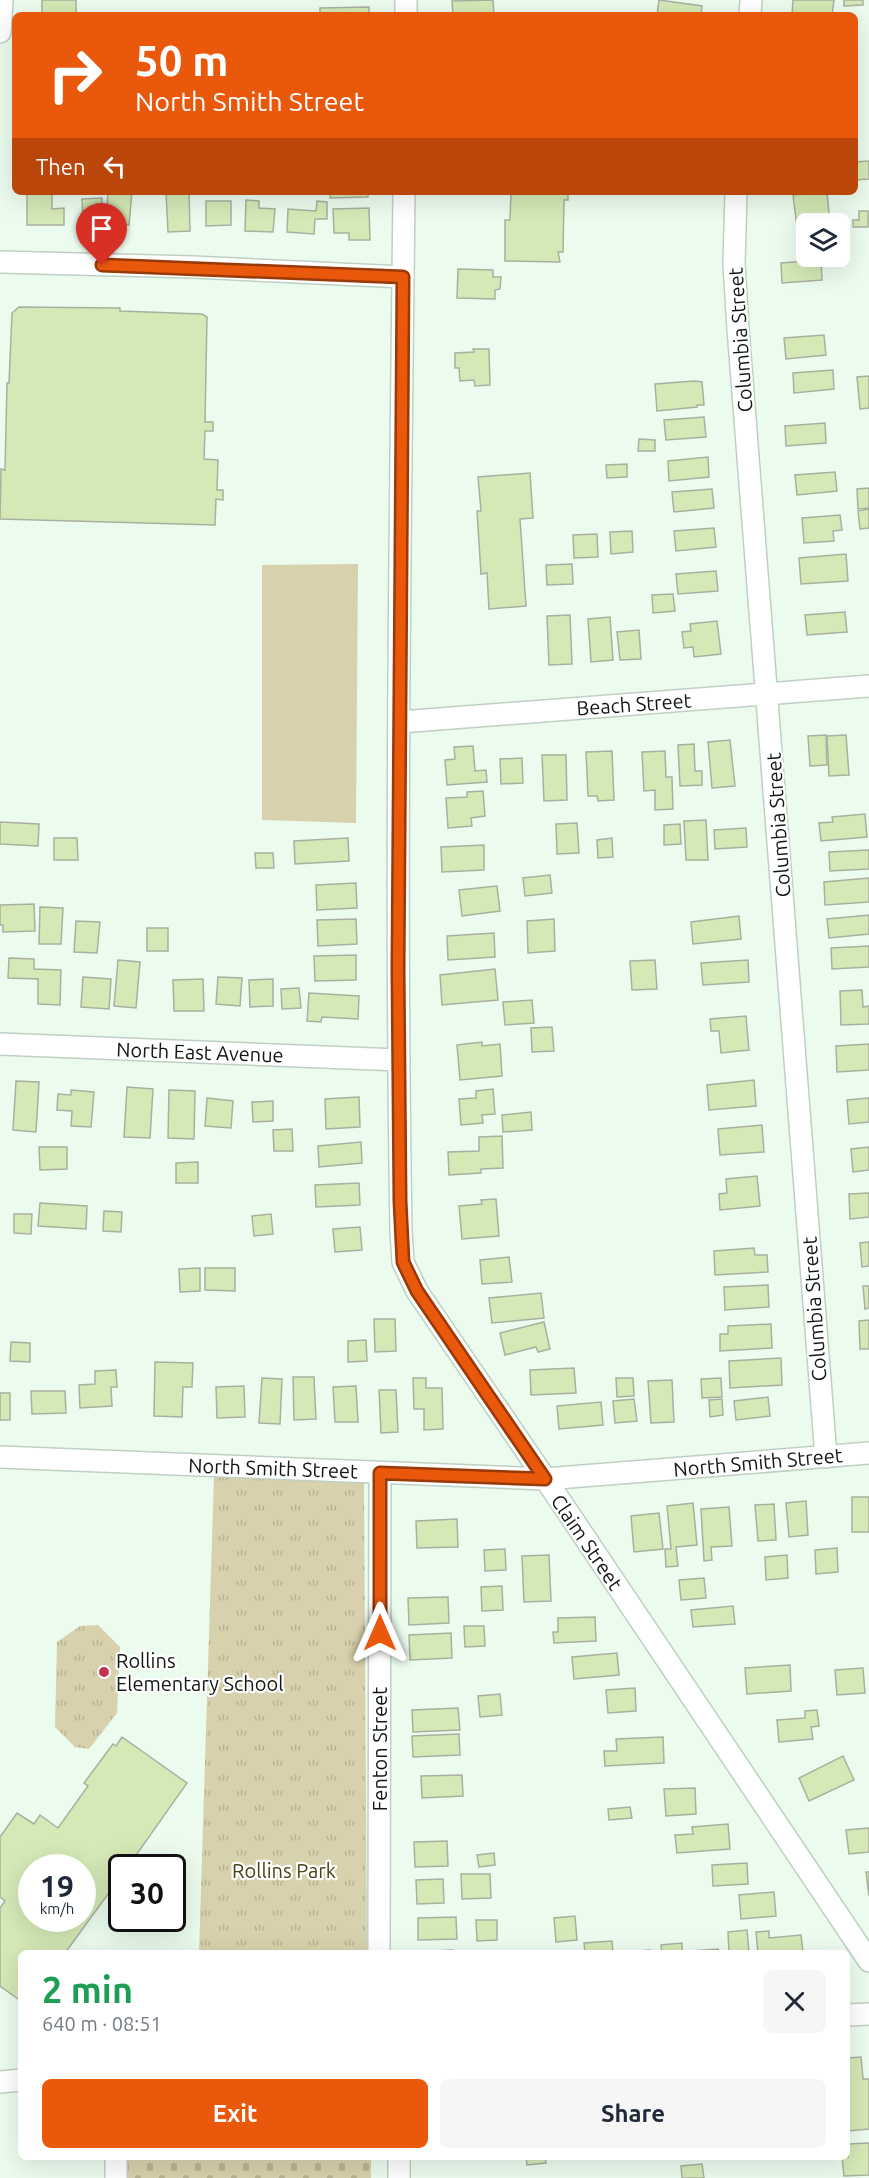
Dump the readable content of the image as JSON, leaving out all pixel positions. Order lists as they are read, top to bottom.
{
  "streets": {
    "street": [
      "Columbia Street",
      "Beach Street",
      "North East Avenue",
      "North Smith Street",
      "Claim Street",
      "Fenton Street"
    ]
  },
  "crossings": [
    ["Columbia Street", "Beach Street"],
    ["Columbia Street", "North Smith Street"],
    ["Beach Street", "Claim Street"],
    ["North East Avenue", "Claim Street"],
    ["North Smith Street", "Claim Street"],
    ["North Smith Street", "Fenton Street"]
  ],
  "parks": ["Rollins Park"],
  "places": ["Rollins Elementary School"],
  "page": {
    "turn": ["50 m", "North Smith Street"],
    "then": "Then",
    "speed": "19 km/h",
    "limit": "30",
    "heading": ["2 min", "640 m · 08:51"],
    "buttons": ["Exit", "Share"]
  }
}
